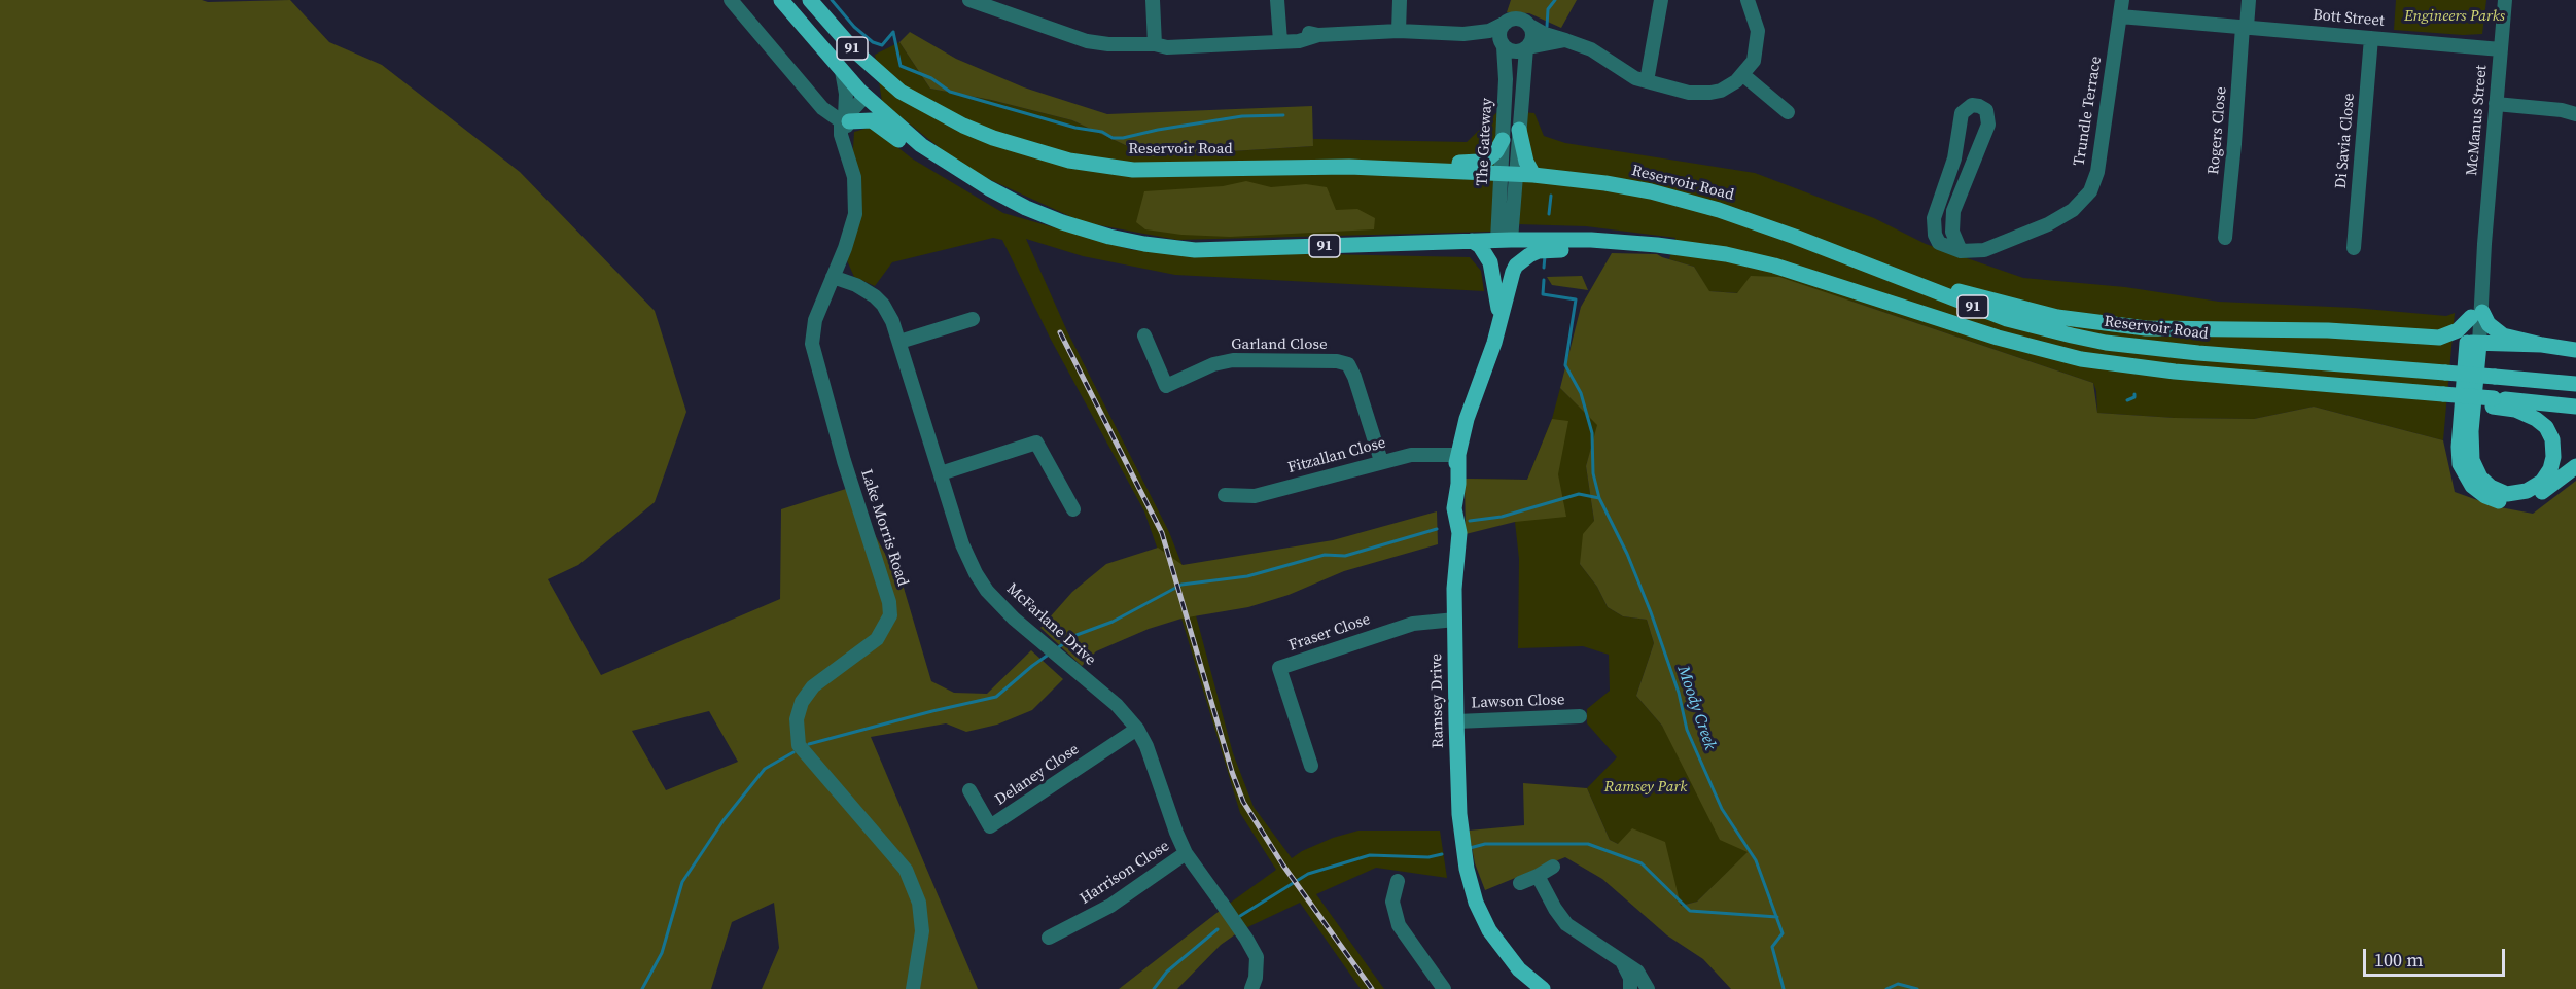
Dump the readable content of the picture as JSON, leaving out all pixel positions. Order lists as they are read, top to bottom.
{
  "streets": {
    "main road": ["91", "Reservoir Road", "Ramsey Drive"],
    "street": [
      "Bott Street",
      "Trundle Terrace",
      "McManus Street",
      "Rogers Close",
      "Di Savia Close",
      "The Gateway",
      "Garland Close",
      "Fitzallan Close",
      "Lake Morris Road",
      "McFarlane Drive",
      "Fraser Close",
      "Lawson Close",
      "Delaney Close",
      "Harrison Close"
    ]
  },
  "crossings": [
    ["Bott Street", "Trundle Terrace"],
    ["Bott Street", "McManus Street"],
    ["Bott Street", "Rogers Close"],
    ["Bott Street", "Di Savia Close"],
    ["91", "The Gateway"],
    ["91", "Lake Morris Road"],
    ["91", "Ramsey Drive"],
    ["The Gateway", "Reservoir Road"],
    ["Garland Close", "Fitzallan Close"],
    ["Fitzallan Close", "Ramsey Drive"],
    ["Lake Morris Road", "McFarlane Drive"],
    ["McFarlane Drive", "Delaney Close"],
    ["McFarlane Drive", "Harrison Close"],
    ["Fraser Close", "Ramsey Drive"],
    ["Ramsey Drive", "Lawson Close"]
  ],
  "water": ["Moody Creek"],
  "parks": ["Engineers Parks", "Ramsey Park"],
  "scale_bar": "100 m"
}
